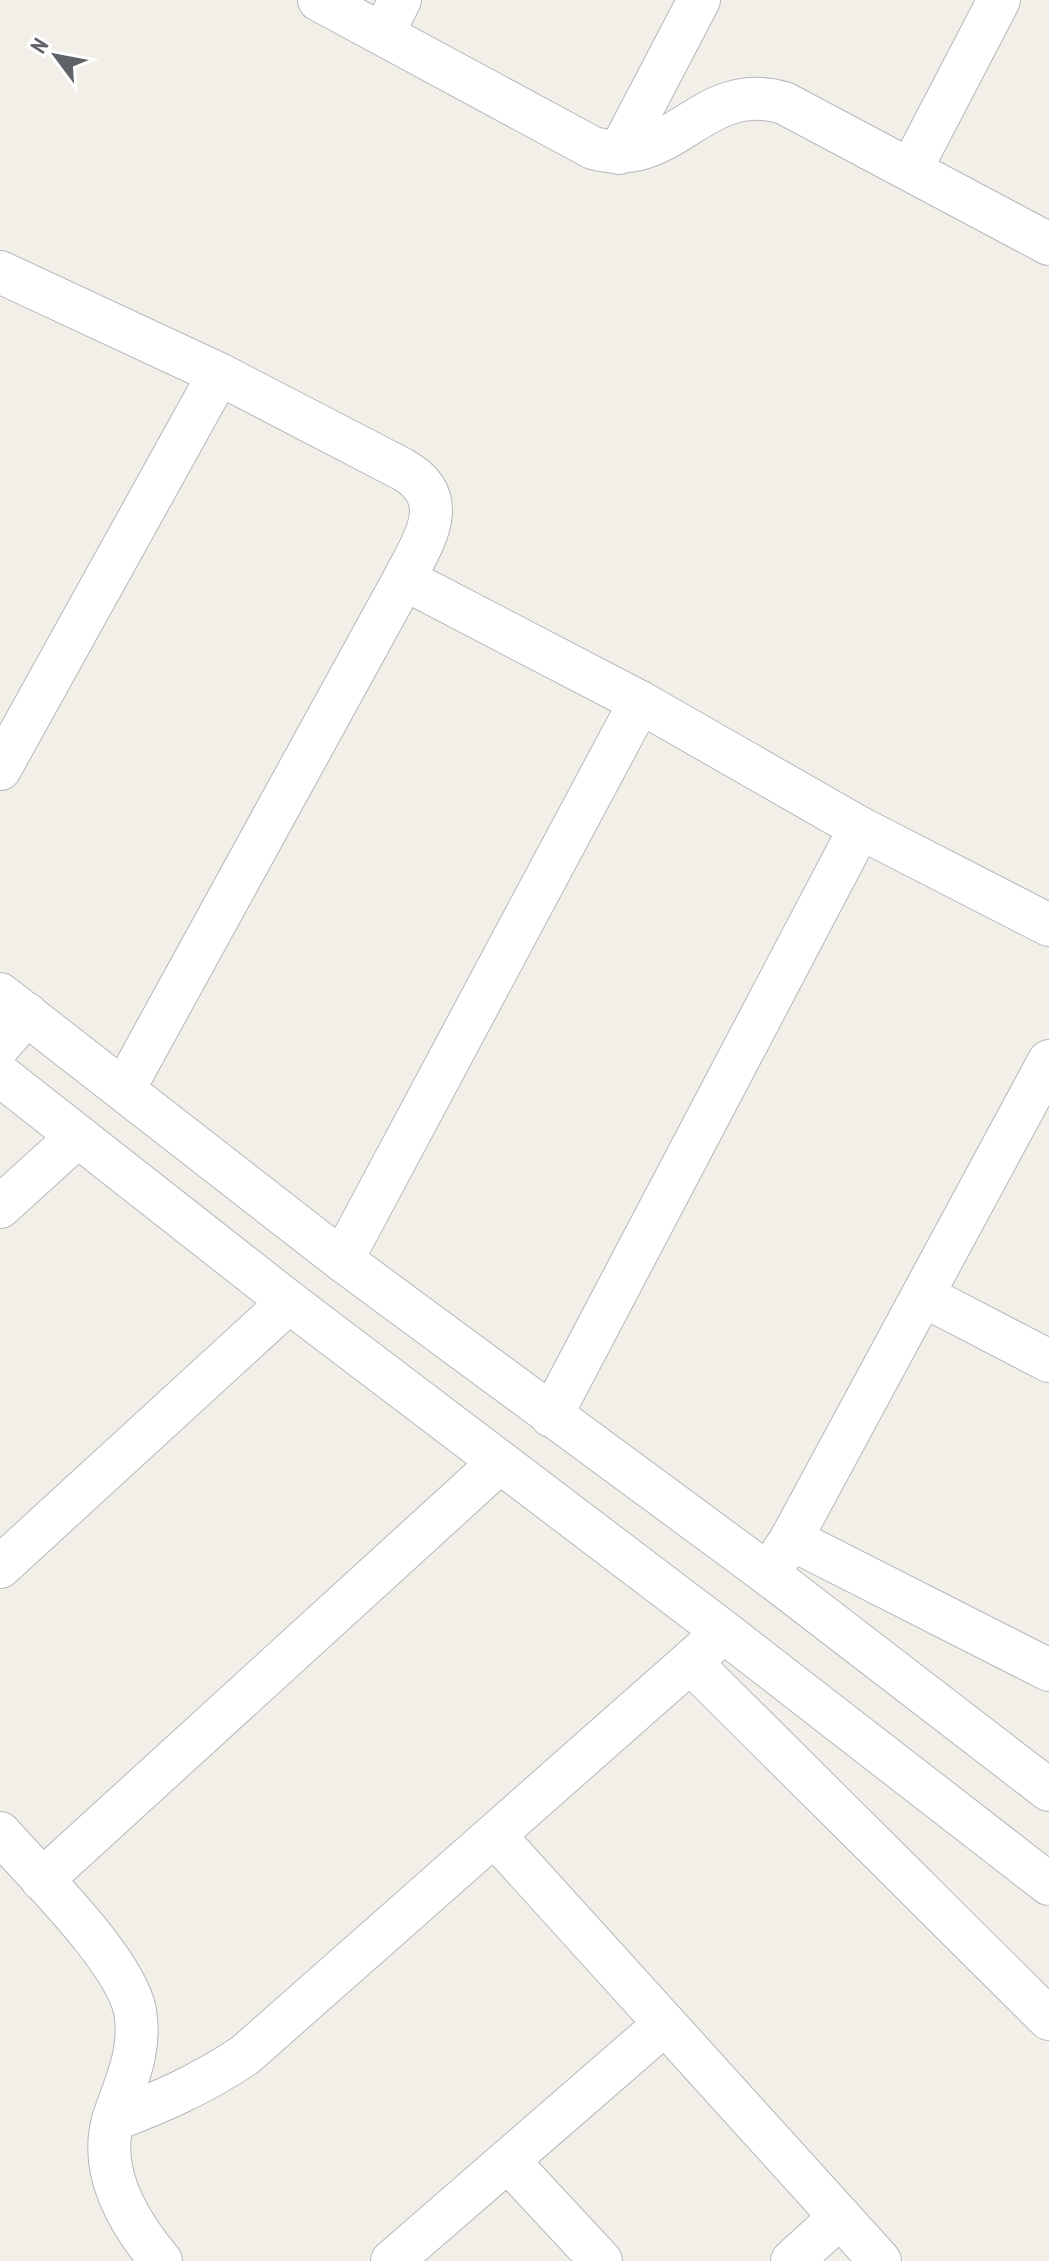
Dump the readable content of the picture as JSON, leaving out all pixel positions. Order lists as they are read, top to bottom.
{
  "north": "top left"
}
